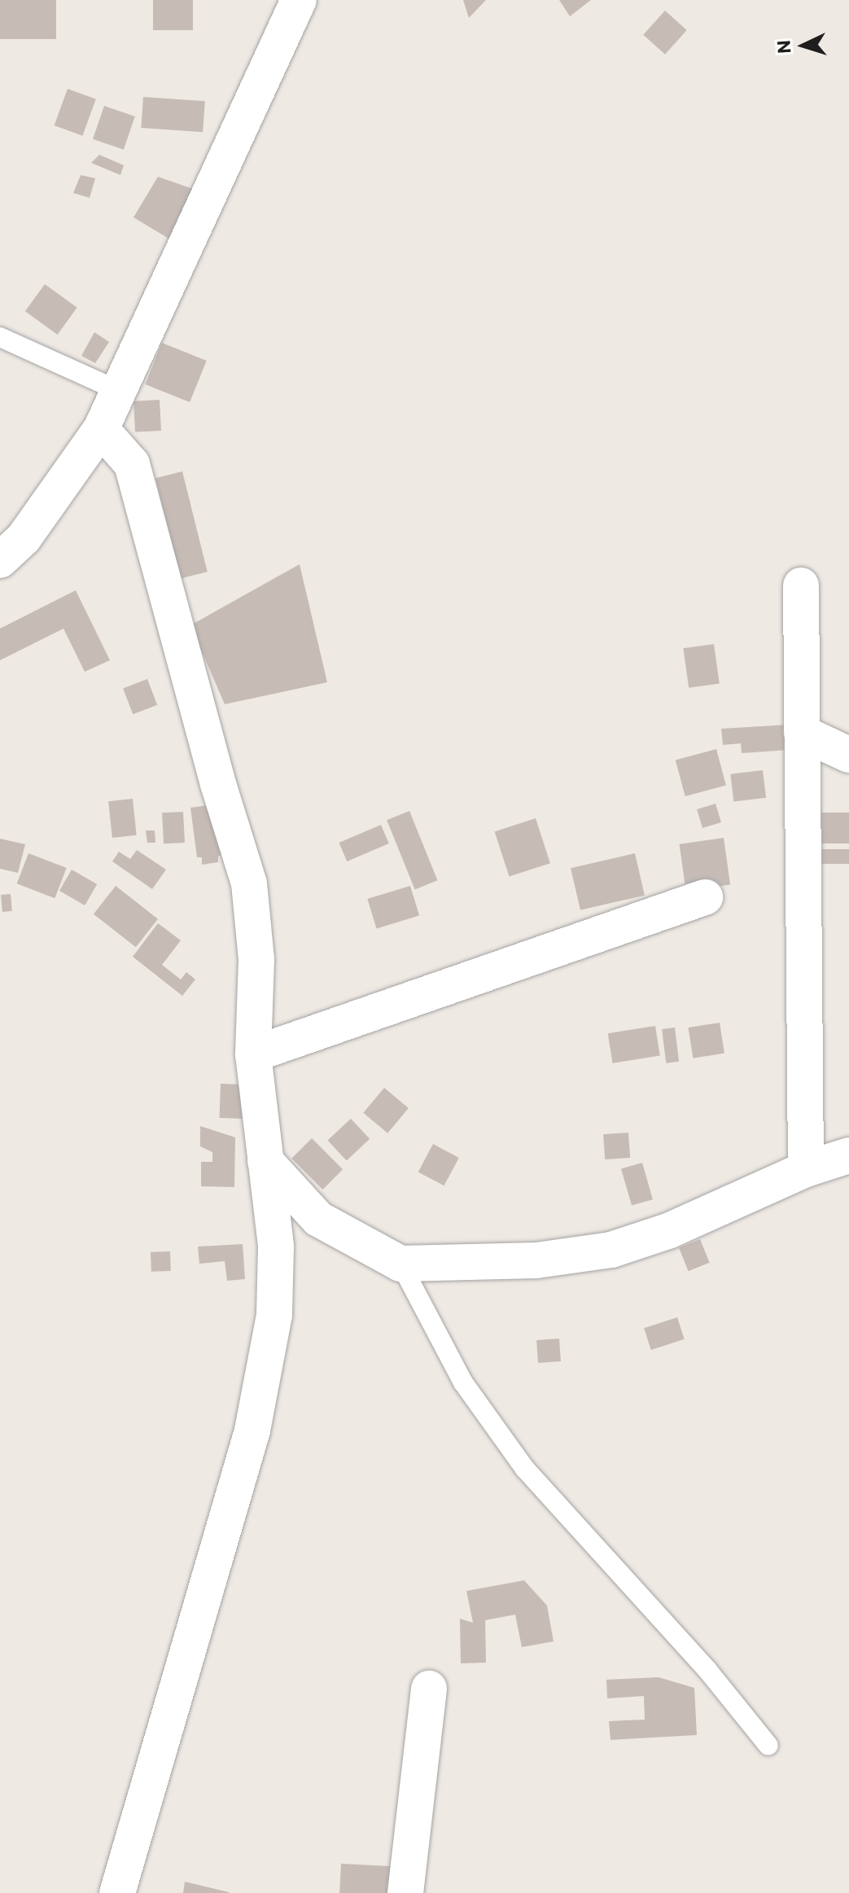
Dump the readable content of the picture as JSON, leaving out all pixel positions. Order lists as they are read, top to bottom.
{
  "north": "left"
}
